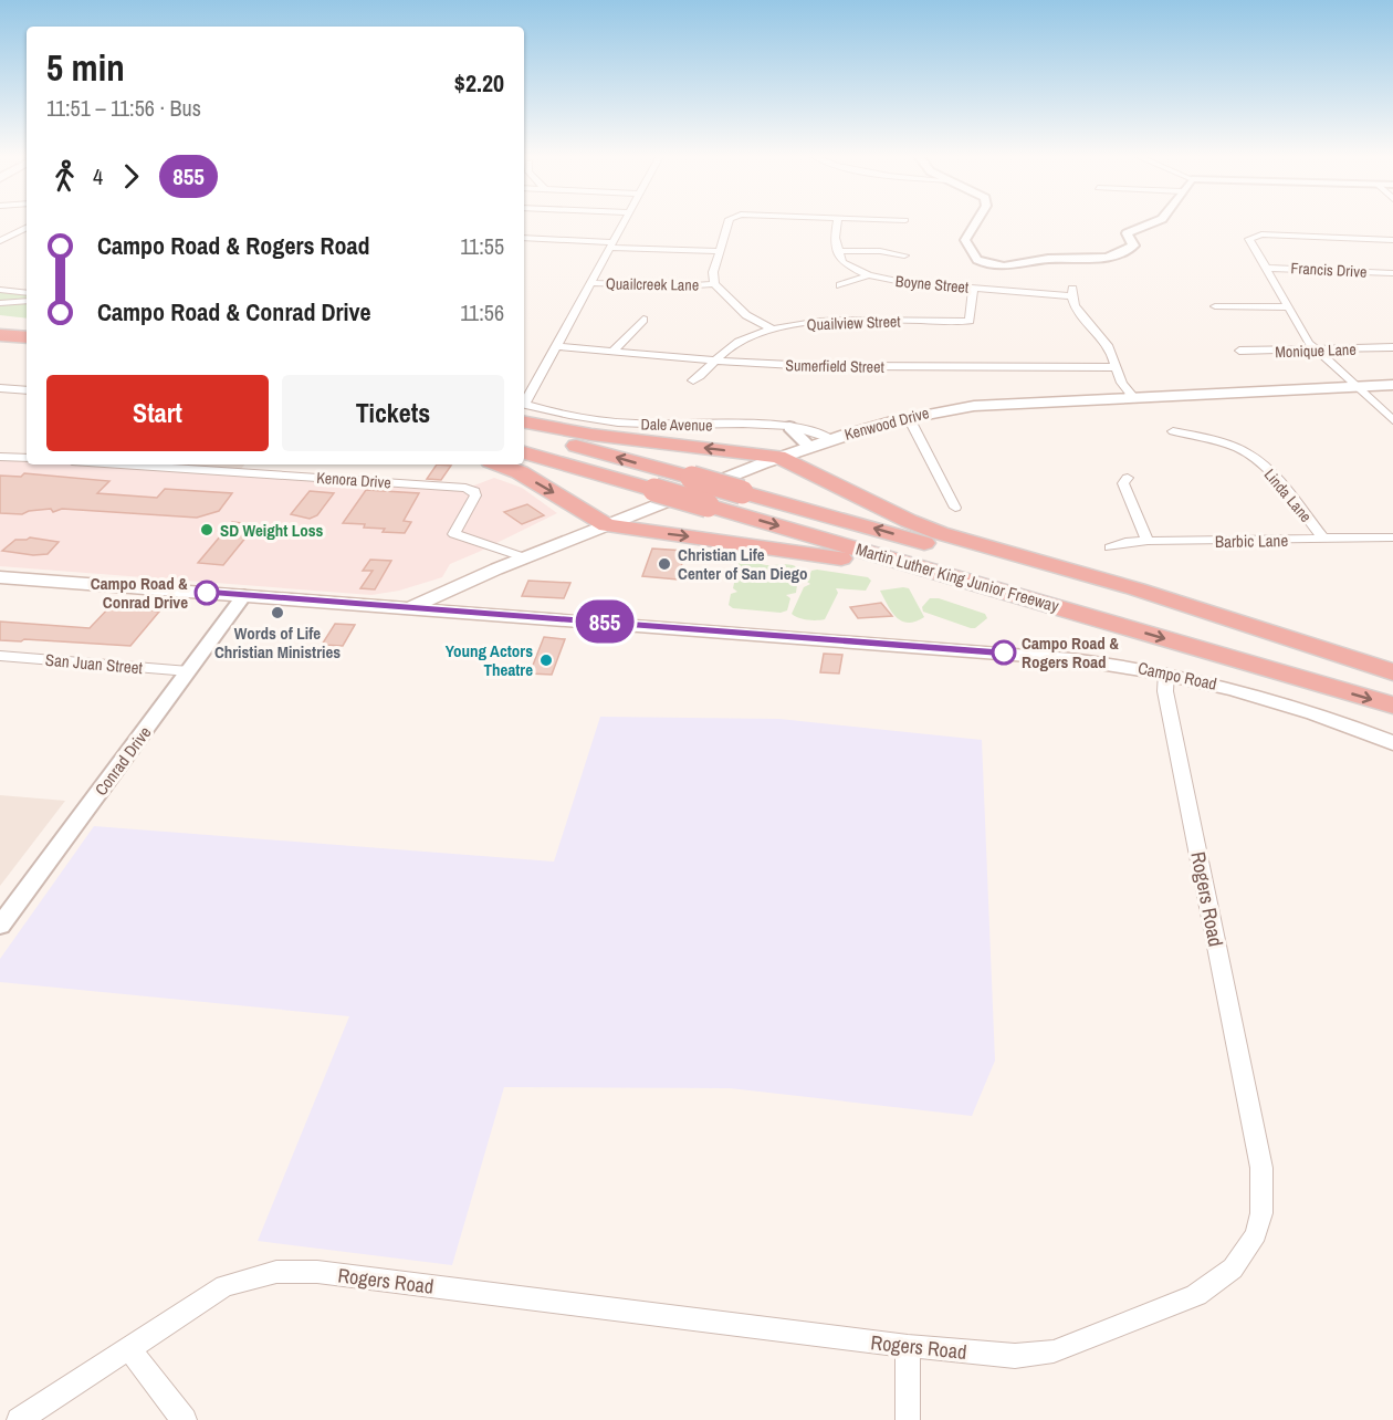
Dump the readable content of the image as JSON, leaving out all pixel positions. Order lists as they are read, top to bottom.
{
  "streets": {
    "highway": ["Martin Luther King Junior Freeway"],
    "main road": ["Kenwood Drive", "Campo Road"],
    "street": [
      "Francis Drive",
      "Quailcreek Lane",
      "Boyne Street",
      "Quailview Street",
      "Monique Lane",
      "Sumerfield Street",
      "Dale Avenue",
      "Kenora Drive",
      "Linda Lane",
      "Barbic Lane",
      "San Juan Street",
      "Conrad Drive",
      "Rogers Road"
    ]
  },
  "crossings": [
    ["Boyne Street", "Quailview Street"],
    ["Boyne Street", "Sumerfield Street"],
    ["Quailview Street", "Sumerfield Street"],
    ["Kenwood Drive", "Dale Avenue"],
    ["Kenwood Drive", "Kenora Drive"],
    ["Kenwood Drive", "Campo Road"],
    ["Linda Lane", "Barbic Lane"],
    ["San Juan Street", "Conrad Drive"],
    ["Campo Road", "Conrad Drive"],
    ["Campo Road", "Rogers Road"]
  ],
  "places": [
    "SD Weight Loss",
    "Christian Life Center of San Diego",
    "Campo Road & Conrad Drive",
    "Words of Life Christian Ministries",
    "Campo Road & Rogers Road",
    "Young Actors Theatre"
  ],
  "lines": ["bus line 855"],
  "page": {
    "on_map": "855",
    "heading": ["5 min", "11:51 – 11:56 · Bus", "$2.20"],
    "legs": ["4", "855"],
    "list": [
      {
        "name": "Campo Road & Rogers Road",
        "value": "11:55"
      },
      {
        "name": "Campo Road & Conrad Drive",
        "value": "11:56"
      }
    ],
    "buttons": ["Start", "Tickets"]
  }
}
